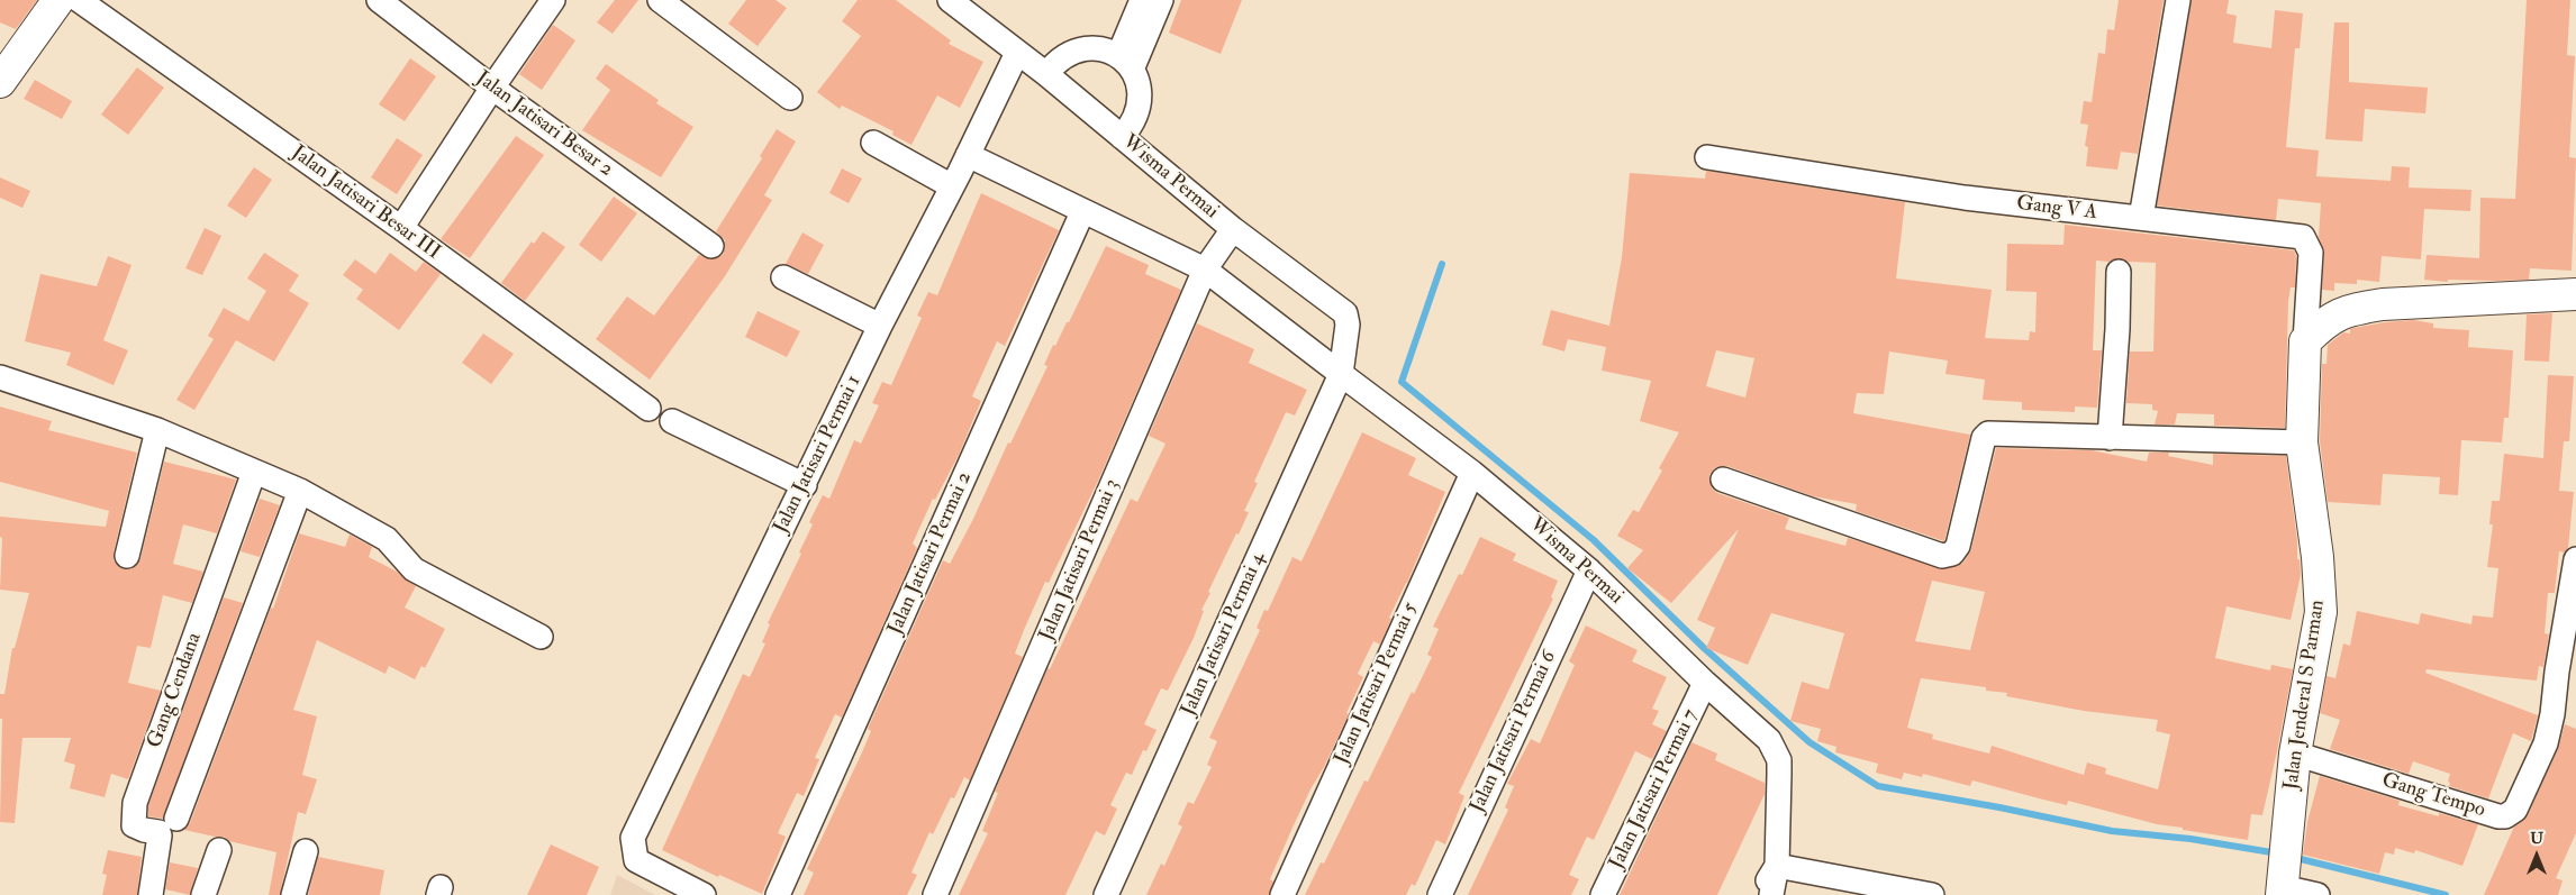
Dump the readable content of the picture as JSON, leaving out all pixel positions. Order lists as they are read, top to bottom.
{
  "streets": {
    "street": [
      "Jalan Jatisari Besar 2",
      "Wisma Permai",
      "Jalan Jatisari Besar III",
      "Gang V A",
      "Jalan Jatisari Permai 1",
      "Jalan Jatisari Permai 2",
      "Jalan Jatisari Permai 3",
      "Jalan Jatisari Permai 4",
      "Jalan Jatisari Permai 5",
      "Gang Cendana",
      "Jalan Jenderal S Parman",
      "Jalan Jatisari Permai 6",
      "Jalan Jatisari Permai 7",
      "Gang Tempo"
    ]
  },
  "crossings": [
    ["Wisma Permai", "Jalan Jatisari Permai 1"],
    ["Wisma Permai", "Jalan Jatisari Permai 2"],
    ["Wisma Permai", "Jalan Jatisari Permai 3"],
    ["Wisma Permai", "Jalan Jatisari Permai 4"],
    ["Wisma Permai", "Jalan Jatisari Permai 5"],
    ["Wisma Permai", "Jalan Jatisari Permai 6"],
    ["Wisma Permai", "Jalan Jatisari Permai 7"],
    ["Gang V A", "Jalan Jenderal S Parman"],
    ["Jalan Jenderal S Parman", "Gang Tempo"]
  ],
  "north": "top"
}
